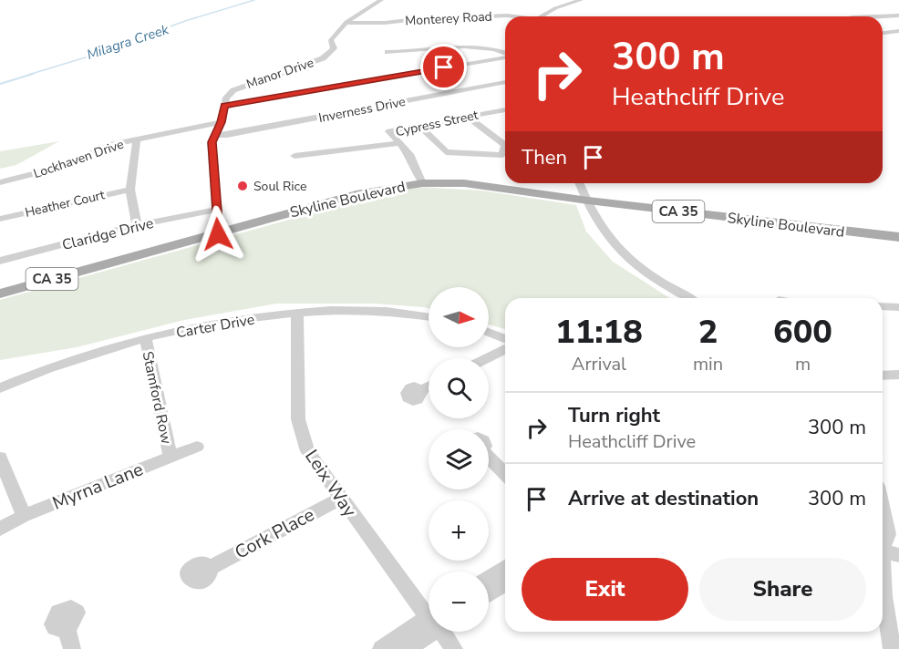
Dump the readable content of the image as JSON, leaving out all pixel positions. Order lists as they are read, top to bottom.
{
  "streets": {
    "main road": ["Skyline Boulevard", "CA 35"],
    "street": [
      "Monterey Road",
      "Manor Drive",
      "Inverness Drive",
      "Cypress Street",
      "Lockhaven Drive",
      "Heather Court",
      "Claridge Drive",
      "Carter Drive",
      "Stamford Row",
      "Leix Way",
      "Myrna Lane",
      "Cork Place"
    ]
  },
  "crossings": [
    ["Monterey Road", "Manor Drive"],
    ["Cypress Street", "Skyline Boulevard"],
    ["Carter Drive", "Stamford Row"],
    ["Carter Drive", "Leix Way"],
    ["Stamford Row", "Myrna Lane"],
    ["Leix Way", "Cork Place"]
  ],
  "water": ["Milagra Creek"],
  "places": ["Soul Rice"],
  "north": "right",
  "page": {
    "turn": ["300 m", "Heathcliff Drive"],
    "then": "Then",
    "map_buttons": ["+", "−"],
    "eta": [
      "11:18",
      "Arrival",
      "2",
      "min",
      "600",
      "m"
    ],
    "list": [
      {
        "name": "Turn right",
        "note": "Heathcliff Drive",
        "value": "300 m"
      },
      {
        "name": "Arrive at destination",
        "value": "300 m"
      }
    ],
    "buttons": ["Exit", "Share"]
  }
}
